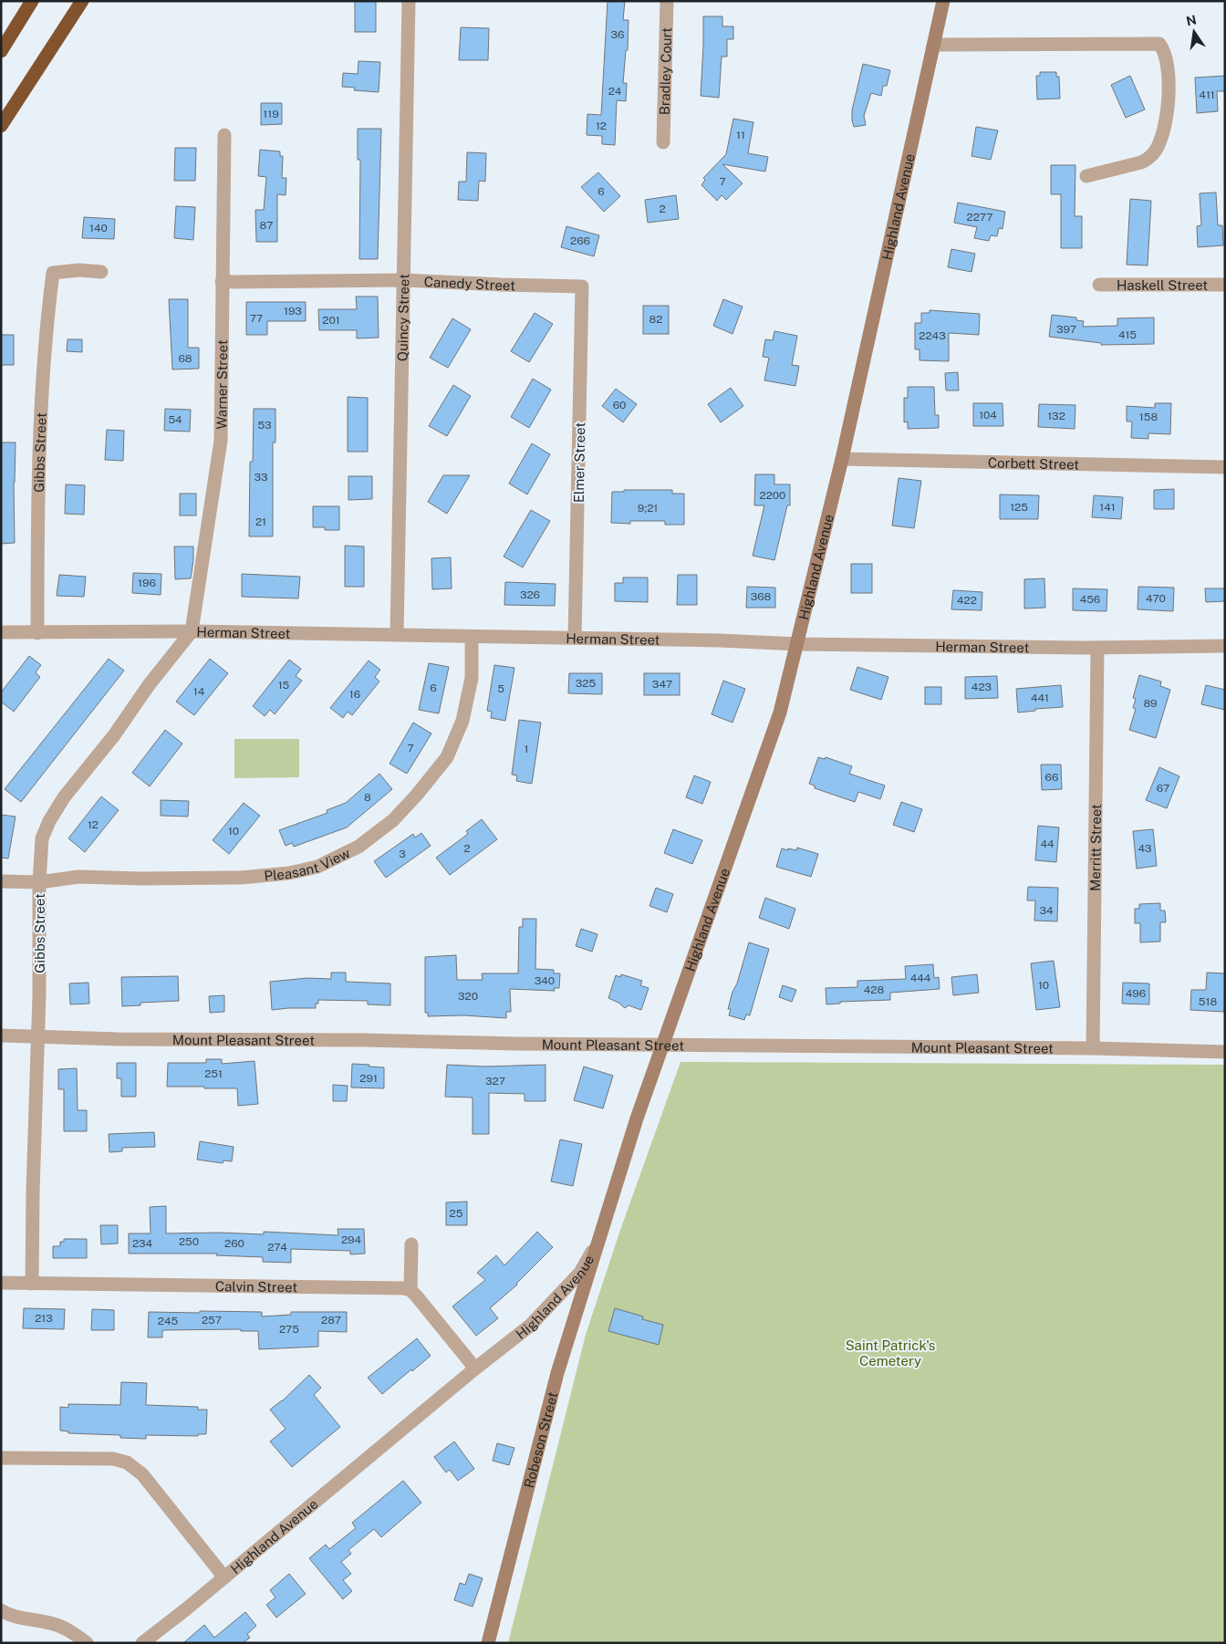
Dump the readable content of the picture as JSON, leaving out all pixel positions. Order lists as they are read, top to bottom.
{
  "streets": {
    "main road": ["Highland Avenue", "Robeson Street"],
    "street": [
      "Bradley Court",
      "Canedy Street",
      "Haskell Street",
      "Quincy Street",
      "Warner Street",
      "Gibbs Street",
      "Elmer Street",
      "Corbett Street",
      "Herman Street",
      "Merritt Street",
      "Pleasant View",
      "Mount Pleasant Street",
      "Calvin Street"
    ]
  },
  "crossings": [
    ["Highland Avenue", "Corbett Street"],
    ["Highland Avenue", "Herman Street"],
    ["Highland Avenue", "Mount Pleasant Street"],
    ["Highland Avenue", "Robeson Street"],
    ["Canedy Street", "Quincy Street"],
    ["Canedy Street", "Warner Street"],
    ["Canedy Street", "Elmer Street"],
    ["Quincy Street", "Herman Street"],
    ["Warner Street", "Gibbs Street"],
    ["Warner Street", "Herman Street"],
    ["Gibbs Street", "Herman Street"],
    ["Gibbs Street", "Pleasant View"],
    ["Gibbs Street", "Mount Pleasant Street"],
    ["Gibbs Street", "Calvin Street"],
    ["Elmer Street", "Herman Street"],
    ["Herman Street", "Merritt Street"],
    ["Herman Street", "Pleasant View"],
    ["Merritt Street", "Mount Pleasant Street"]
  ],
  "parks": ["Saint Patrick's Cemetery"],
  "house_numbers": [
    "36",
    "24",
    "411",
    "119",
    "12",
    "11",
    "7",
    "6",
    "2",
    "2277",
    "87",
    "140",
    "266",
    "193",
    "77",
    "82",
    "201",
    "397",
    "415",
    "2243",
    "68",
    "60",
    "104",
    "132",
    "158",
    "54",
    "53",
    "33",
    "2200",
    "125",
    "141",
    "9;21",
    "21",
    "196",
    "326",
    "368",
    "470",
    "456",
    "422",
    "325",
    "347",
    "15",
    "423",
    "6",
    "5",
    "14",
    "16",
    "441",
    "89",
    "7",
    "1",
    "66",
    "67",
    "8",
    "12",
    "10",
    "44",
    "2",
    "43",
    "3",
    "34",
    "444",
    "340",
    "10",
    "428",
    "496",
    "320",
    "518",
    "251",
    "291",
    "327",
    "25",
    "294",
    "250",
    "234",
    "260",
    "274",
    "213",
    "257",
    "287",
    "245",
    "275"
  ],
  "north": "top"
}
